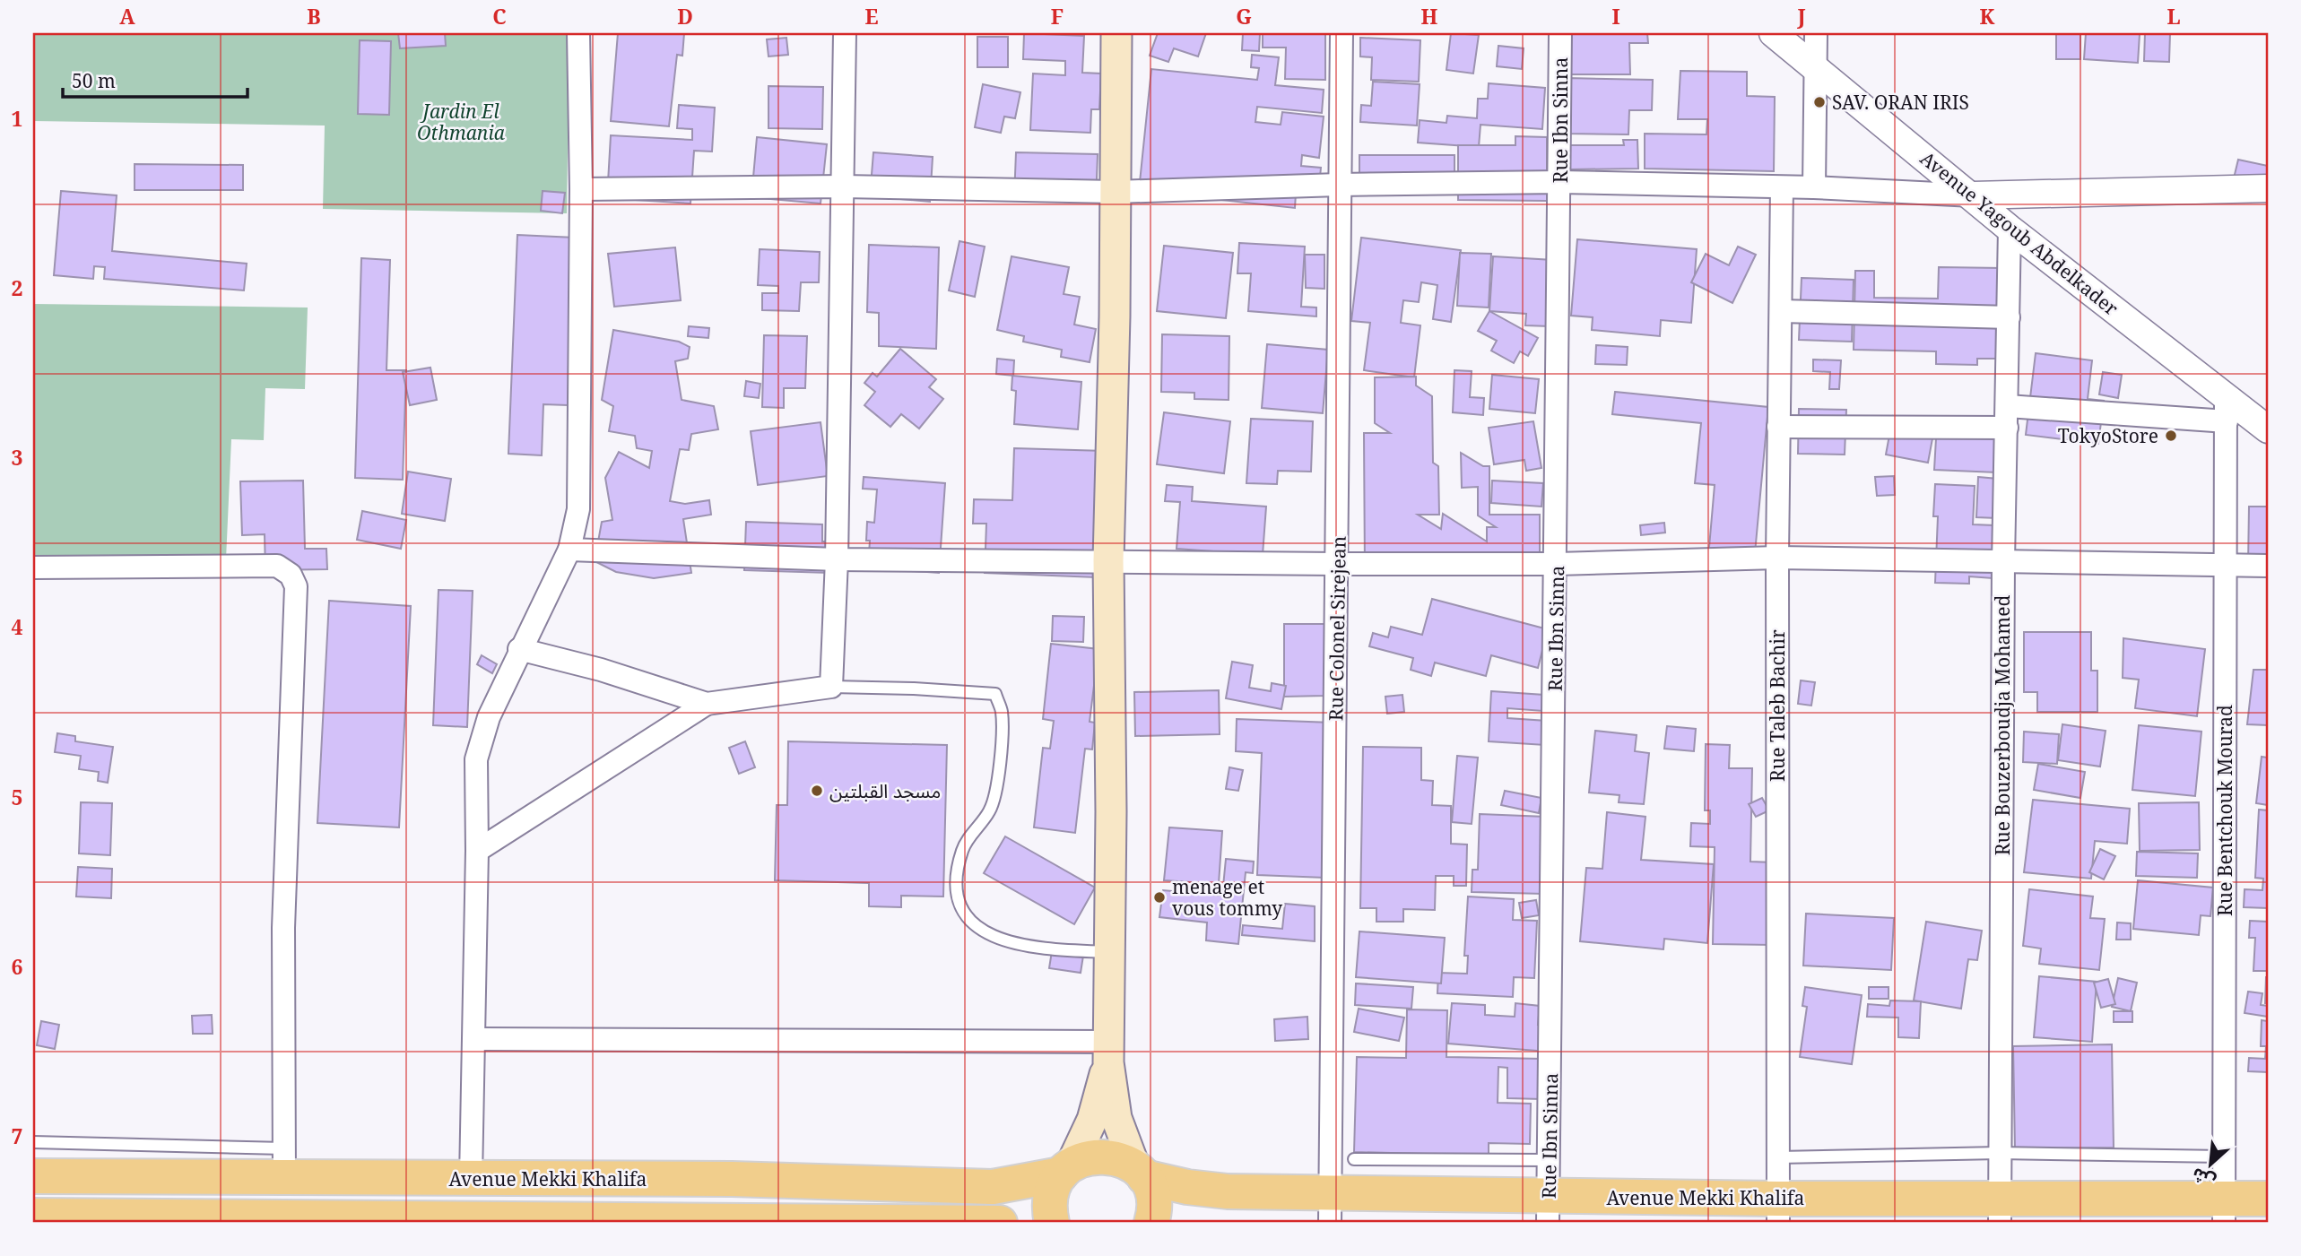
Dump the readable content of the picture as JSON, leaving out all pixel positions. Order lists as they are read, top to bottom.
{
  "streets": {
    "main road": ["Avenue Mekki Khalifa"],
    "street": [
      "Rue Ibn Sinna",
      "Avenue Yagoub Abdelkader",
      "Rue Colonel Sirejean",
      "Rue Taleb Bachir",
      "Rue Bouzerboudja Mohamed",
      "Rue Bentchouk Mourad"
    ]
  },
  "crossings": [
    ["Rue Ibn Sinna", "Avenue Mekki Khalifa"],
    ["Avenue Yagoub Abdelkader", "Rue Bouzerboudja Mohamed"],
    ["Avenue Yagoub Abdelkader", "Rue Bentchouk Mourad"],
    ["Rue Colonel Sirejean", "Avenue Mekki Khalifa"],
    ["Rue Taleb Bachir", "Avenue Mekki Khalifa"],
    ["Rue Bouzerboudja Mohamed", "Avenue Mekki Khalifa"],
    ["Rue Bentchouk Mourad", "Avenue Mekki Khalifa"]
  ],
  "parks": ["Jardin El Othmania"],
  "places": [
    "SAV. ORAN IRIS",
    "TokyoStore",
    "مسجد القبلتين",
    "menage et vous tommy"
  ],
  "scale_bar": "50 m",
  "north": "bottom left",
  "grid": {
    "columns": [
      "A",
      "B",
      "C",
      "D",
      "E",
      "F",
      "G",
      "H",
      "I",
      "J",
      "K",
      "L"
    ],
    "rows": [
      "1",
      "2",
      "3",
      "4",
      "5",
      "6",
      "7"
    ]
  }
}
